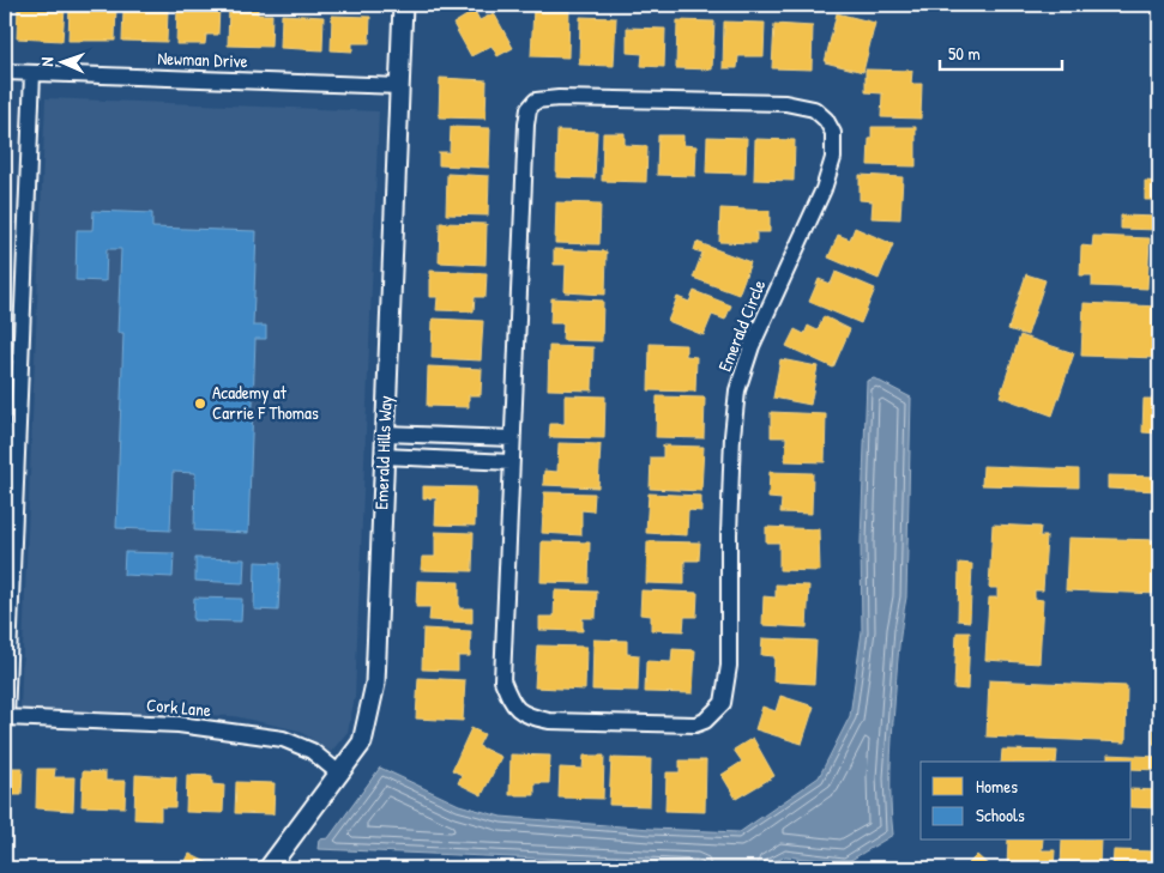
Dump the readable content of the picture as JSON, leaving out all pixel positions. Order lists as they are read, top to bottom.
{
  "streets": {
    "street": [
      "Newman Drive",
      "Emerald Circle",
      "Emerald Hills Way",
      "Cork Lane"
    ]
  },
  "crossings": [
    ["Newman Drive", "Emerald Hills Way"],
    ["Emerald Hills Way", "Cork Lane"]
  ],
  "places": ["Academy at Carrie F Thomas"],
  "legend": ["Homes", "Schools"],
  "scale_bar": "50 m",
  "north": "left"
}
